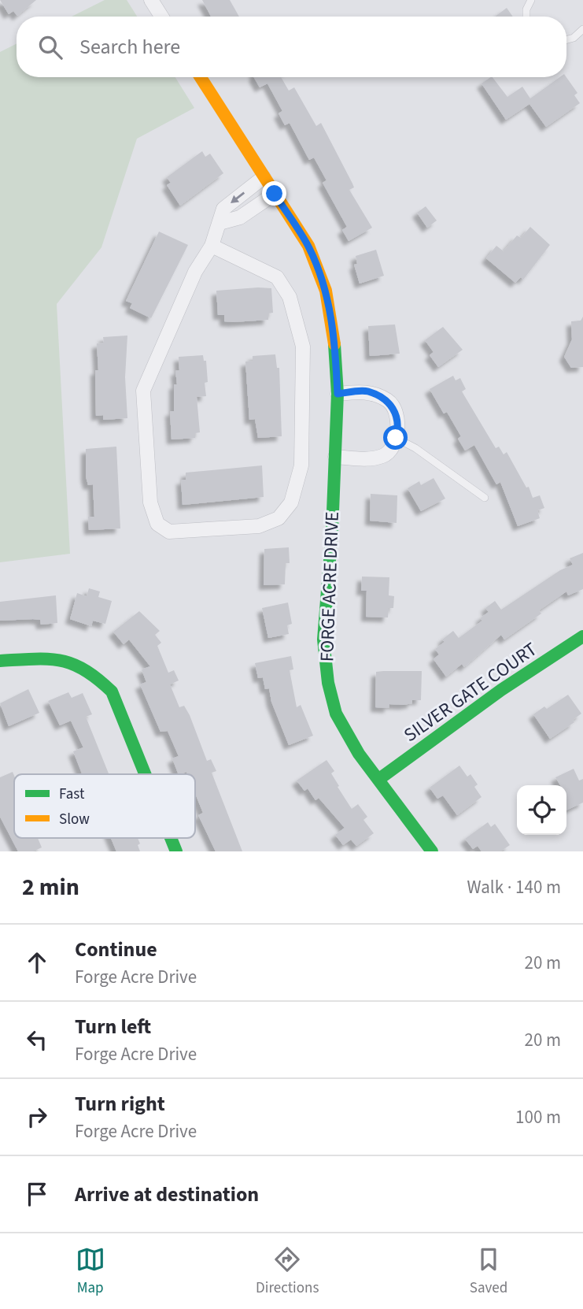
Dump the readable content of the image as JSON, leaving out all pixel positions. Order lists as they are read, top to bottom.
{
  "streets": {
    "street": ["FORGE ACRE DRIVE", "SILVER GATE COURT"]
  },
  "crossings": [
    ["FORGE ACRE DRIVE", "SILVER GATE COURT"]
  ],
  "legend": ["Fast", "Slow"],
  "page": {
    "search": "Search here",
    "heading": ["2 min", "Walk · 140 m"],
    "list": [
      ["Continue", "Forge Acre Drive", "20 m"],
      ["Turn left", "Forge Acre Drive", "20 m"],
      ["Turn right", "Forge Acre Drive", "100 m"],
      "Arrive at destination"
    ],
    "nav": ["Map", "Directions", "Saved"]
  }
}
